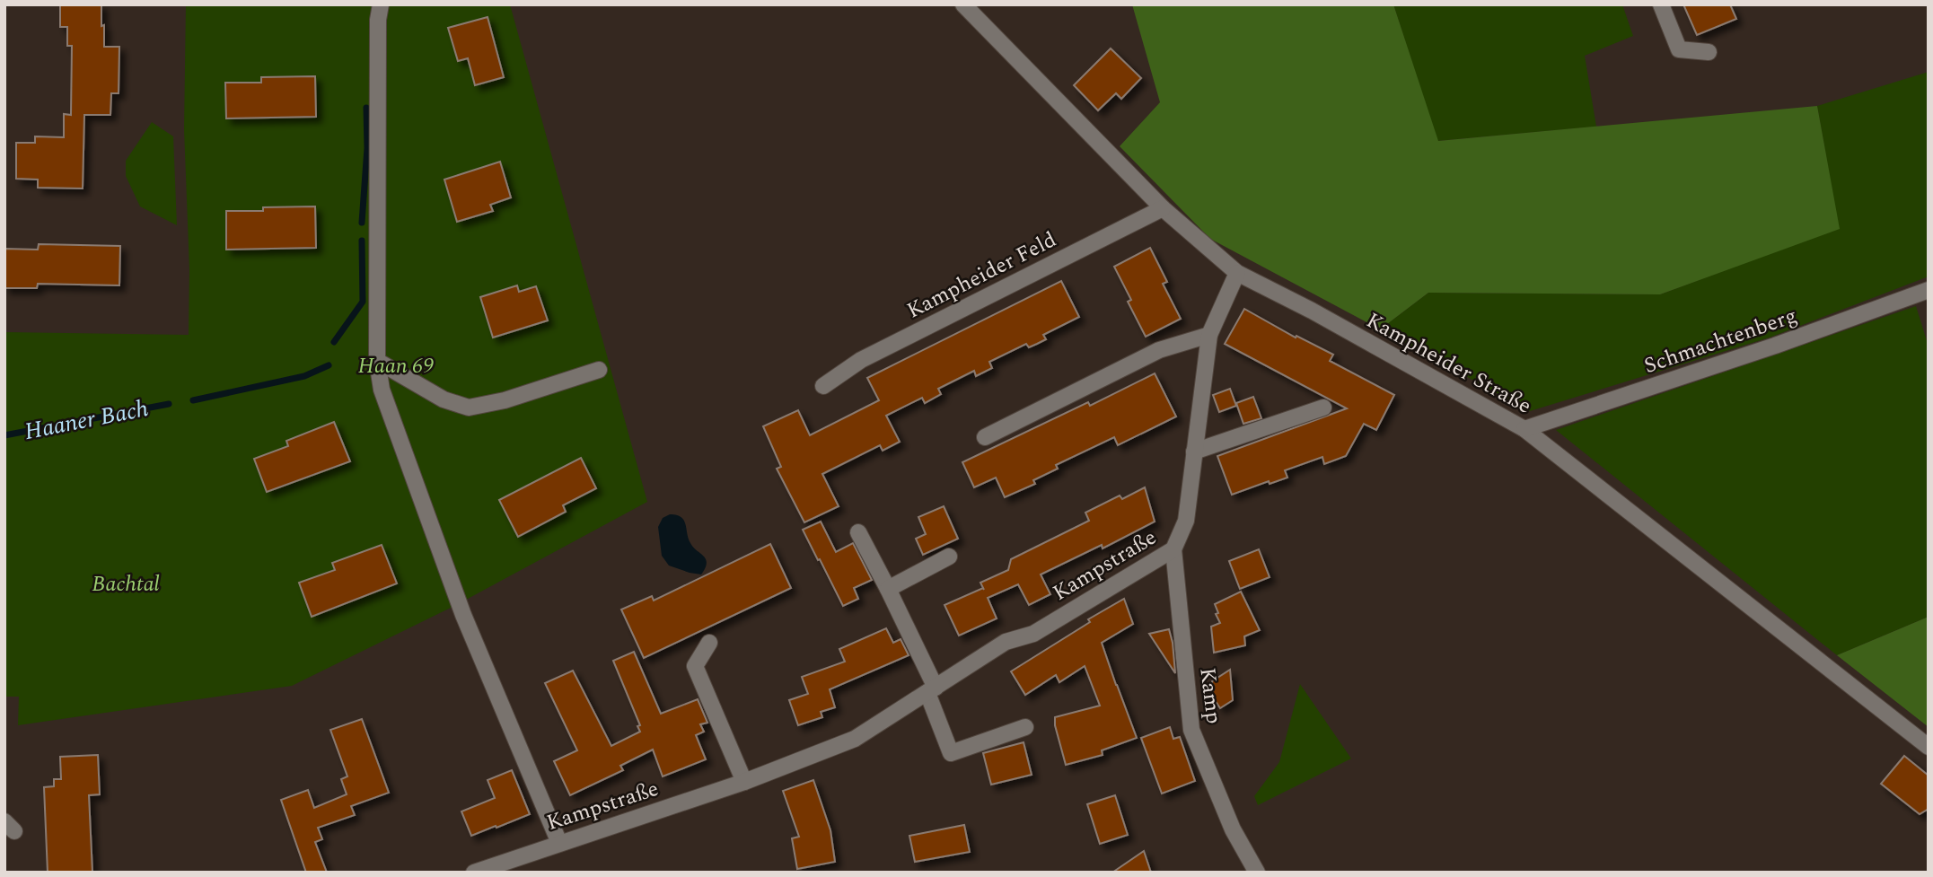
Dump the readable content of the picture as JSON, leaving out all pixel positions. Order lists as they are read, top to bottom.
{
  "streets": {
    "street": [
      "Kampheider Feld",
      "Schmachtenberg",
      "Kampheider Straße",
      "Kampstraße",
      "Kamp"
    ]
  },
  "crossings": [
    ["Kampheider Feld", "Kampheider Straße"],
    ["Schmachtenberg", "Kampheider Straße"],
    ["Kampheider Straße", "Kampstraße"],
    ["Kampstraße", "Kamp"]
  ],
  "water": ["Haaner Bach"],
  "parks": ["Haan 69", "Bachtal"]
}
